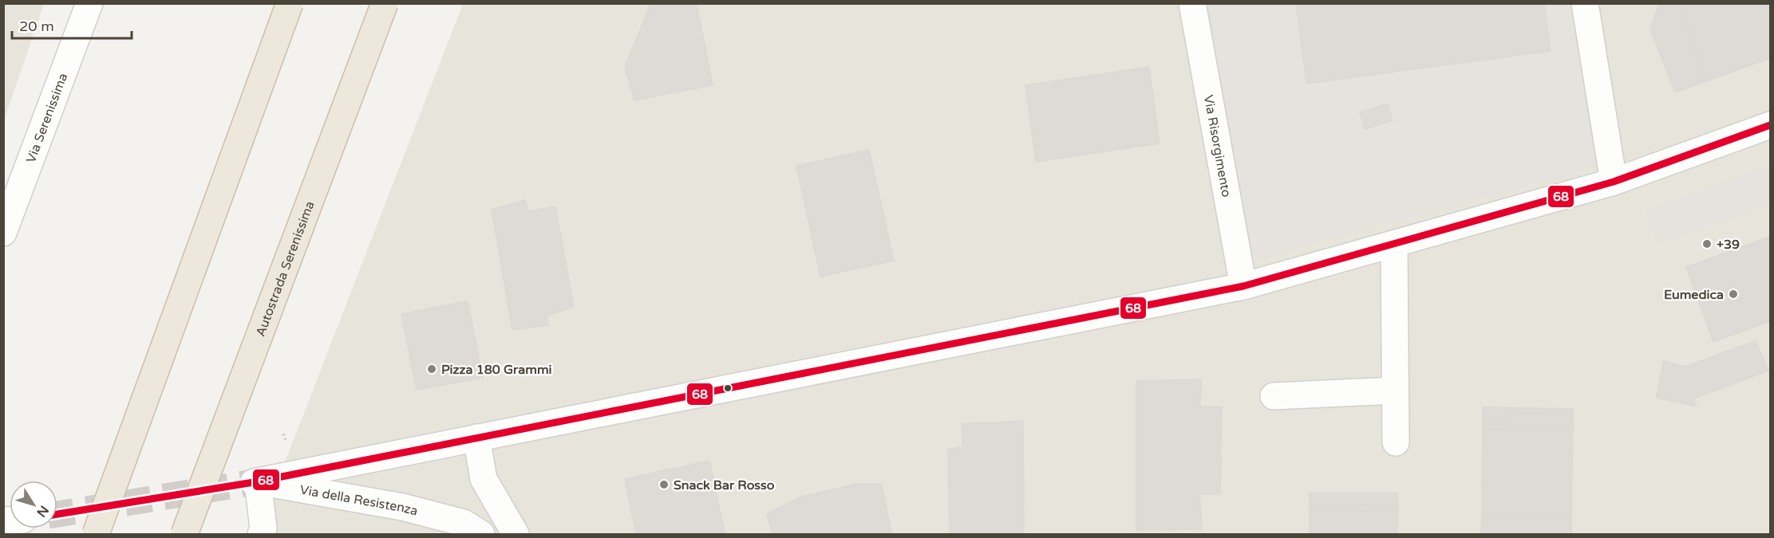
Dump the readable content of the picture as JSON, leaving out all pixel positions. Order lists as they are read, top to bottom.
{
  "streets": {
    "highway": ["Autostrada Serenissima"],
    "street": ["Via Serenissima", "Via Risorgimento", "Via della Resistenza"]
  },
  "places": [
    "+39",
    "Eumedica",
    "Pizza 180 Grammi",
    "Snack Bar Rosso"
  ],
  "lines": ["transit line 68"],
  "scale_bar": "20 m",
  "north": "bottom right"
}
